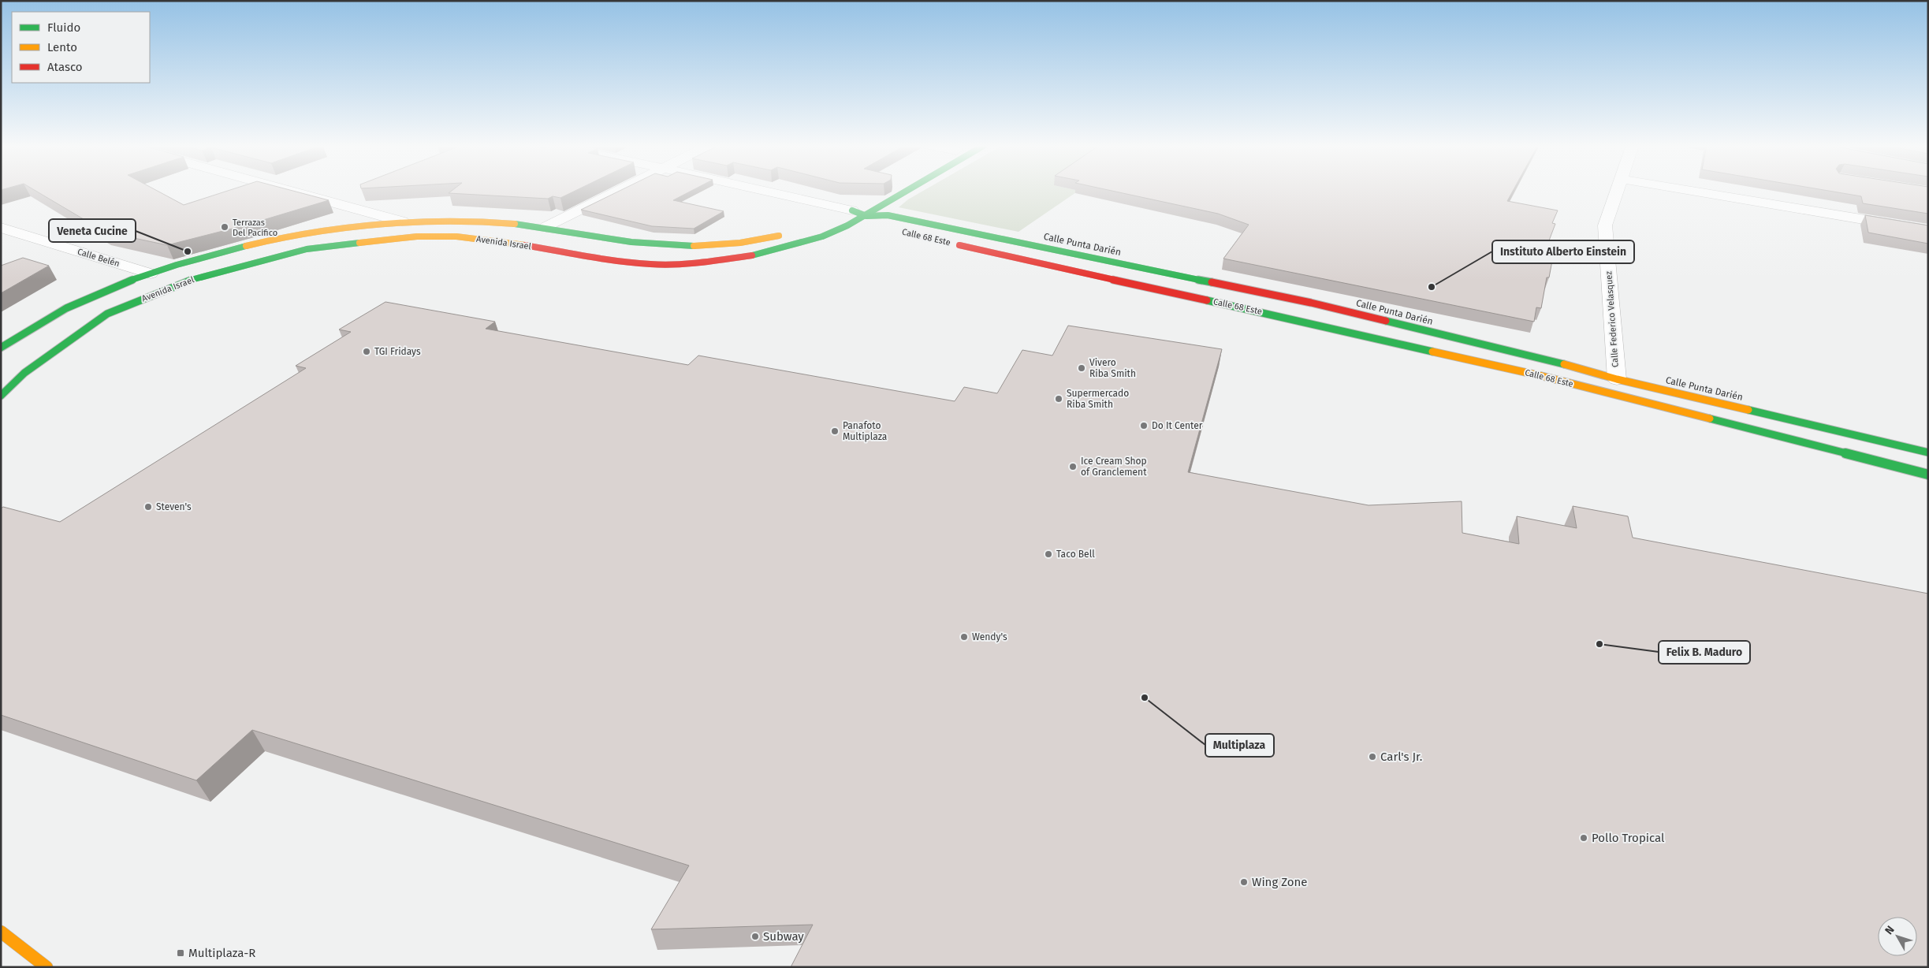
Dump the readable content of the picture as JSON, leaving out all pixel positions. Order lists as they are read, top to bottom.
{
  "streets": {
    "main road": ["Calle 68 Este", "Avenida Israel", "Calle Punta Darién"],
    "street": ["Calle Belén", "Calle Federico Velasquez"]
  },
  "crossings": [
    ["Calle 68 Este", "Calle Punta Darién"],
    ["Calle 68 Este", "Calle Federico Velasquez"],
    ["Avenida Israel", "Calle Punta Darién"],
    ["Avenida Israel", "Calle Belén"],
    ["Calle Punta Darién", "Calle Federico Velasquez"]
  ],
  "places": {
    "other": [
      "Terrazas Del Pacifico",
      "Veneta Cucine",
      "Instituto Alberto Einstein",
      "TGI Fridays",
      "Vivero Riba Smith",
      "Supermercado Riba Smith",
      "Do It Center",
      "Panafoto Multiplaza",
      "Ice Cream Shop of Granclement",
      "Steven's",
      "Taco Bell",
      "Wendy's",
      "Felix B. Maduro",
      "Multiplaza",
      "Carl's Jr.",
      "Pollo Tropical",
      "Wing Zone",
      "Subway"
    ],
    "transit": ["Multiplaza-R"]
  },
  "legend": ["Fluido", "Lento", "Atasco"],
  "north": "top left"
}
